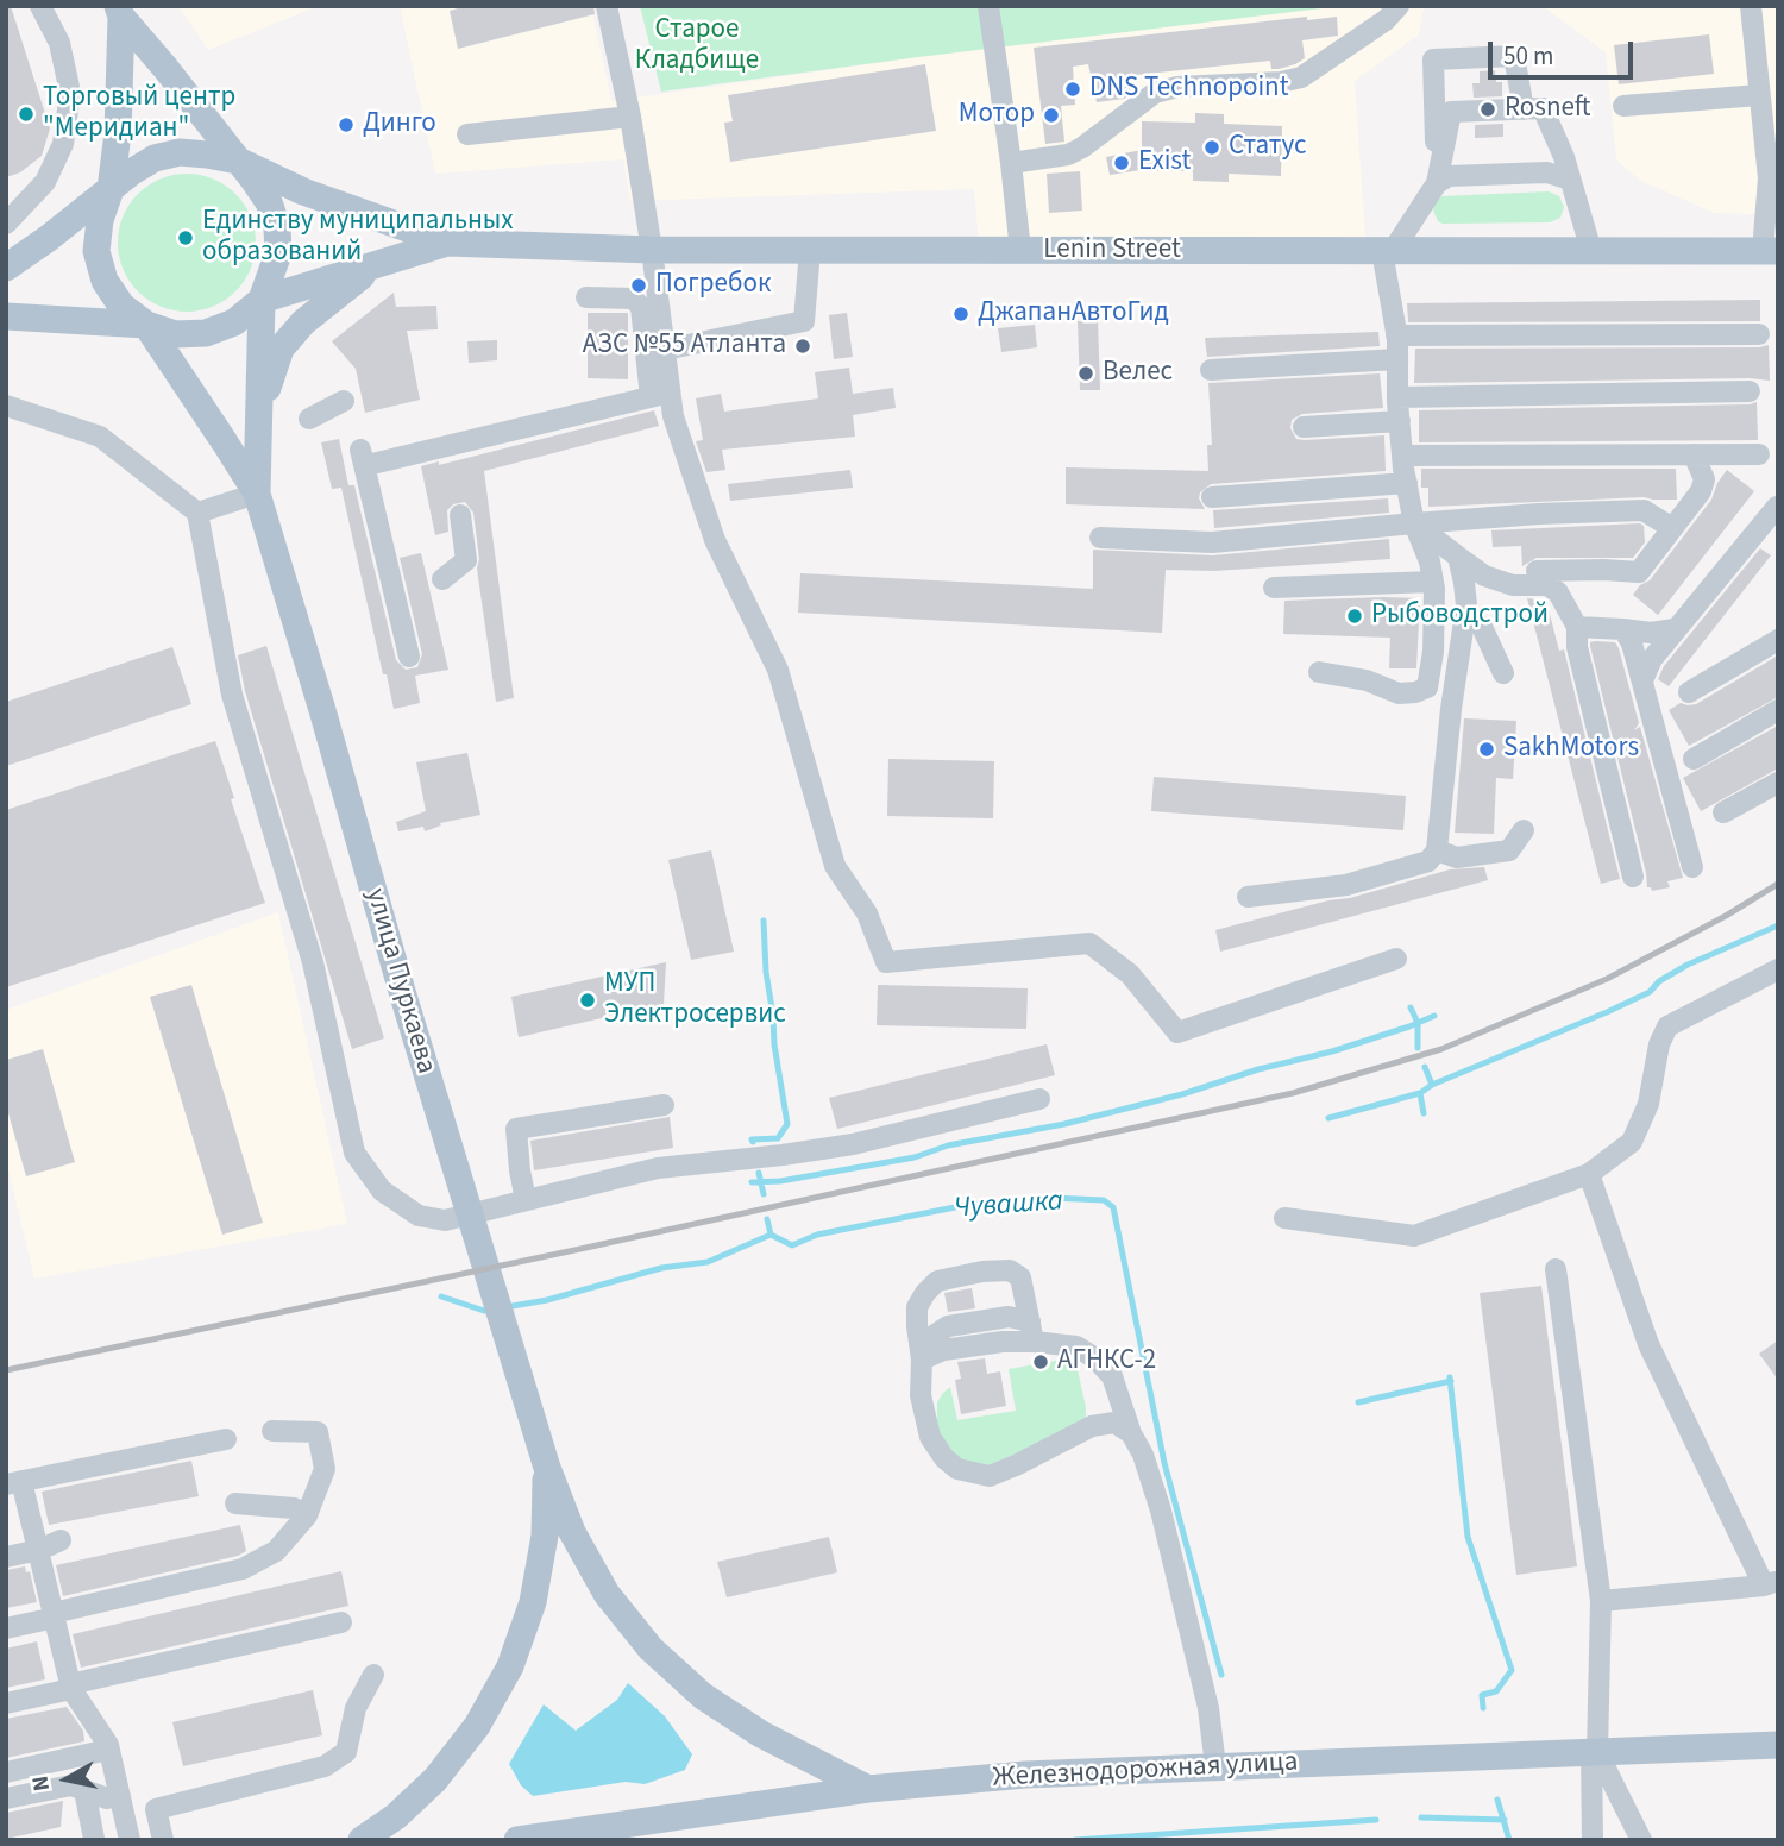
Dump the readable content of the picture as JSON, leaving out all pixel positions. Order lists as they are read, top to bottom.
{
  "streets": {
    "main road": ["Lenin Street", "улица Пуркаева", "Железнодорожная улица"]
  },
  "water": ["Чувашка"],
  "parks": ["Старое Кладбище"],
  "places": [
    "DNS Technopoint",
    "Rosneft",
    "Торговый центр \"Меридиан\"",
    "Мотор",
    "Динго",
    "Статус",
    "Exist",
    "Единству муниципальных образований",
    "Погребок",
    "ДжапанАвтоГид",
    "АЗС №55 Атланта",
    "Велес",
    "Рыбоводстрой",
    "SakhMotors",
    "МУП Электросервис",
    "АГНКС-2"
  ],
  "scale_bar": "50 m",
  "north": "left"
}
